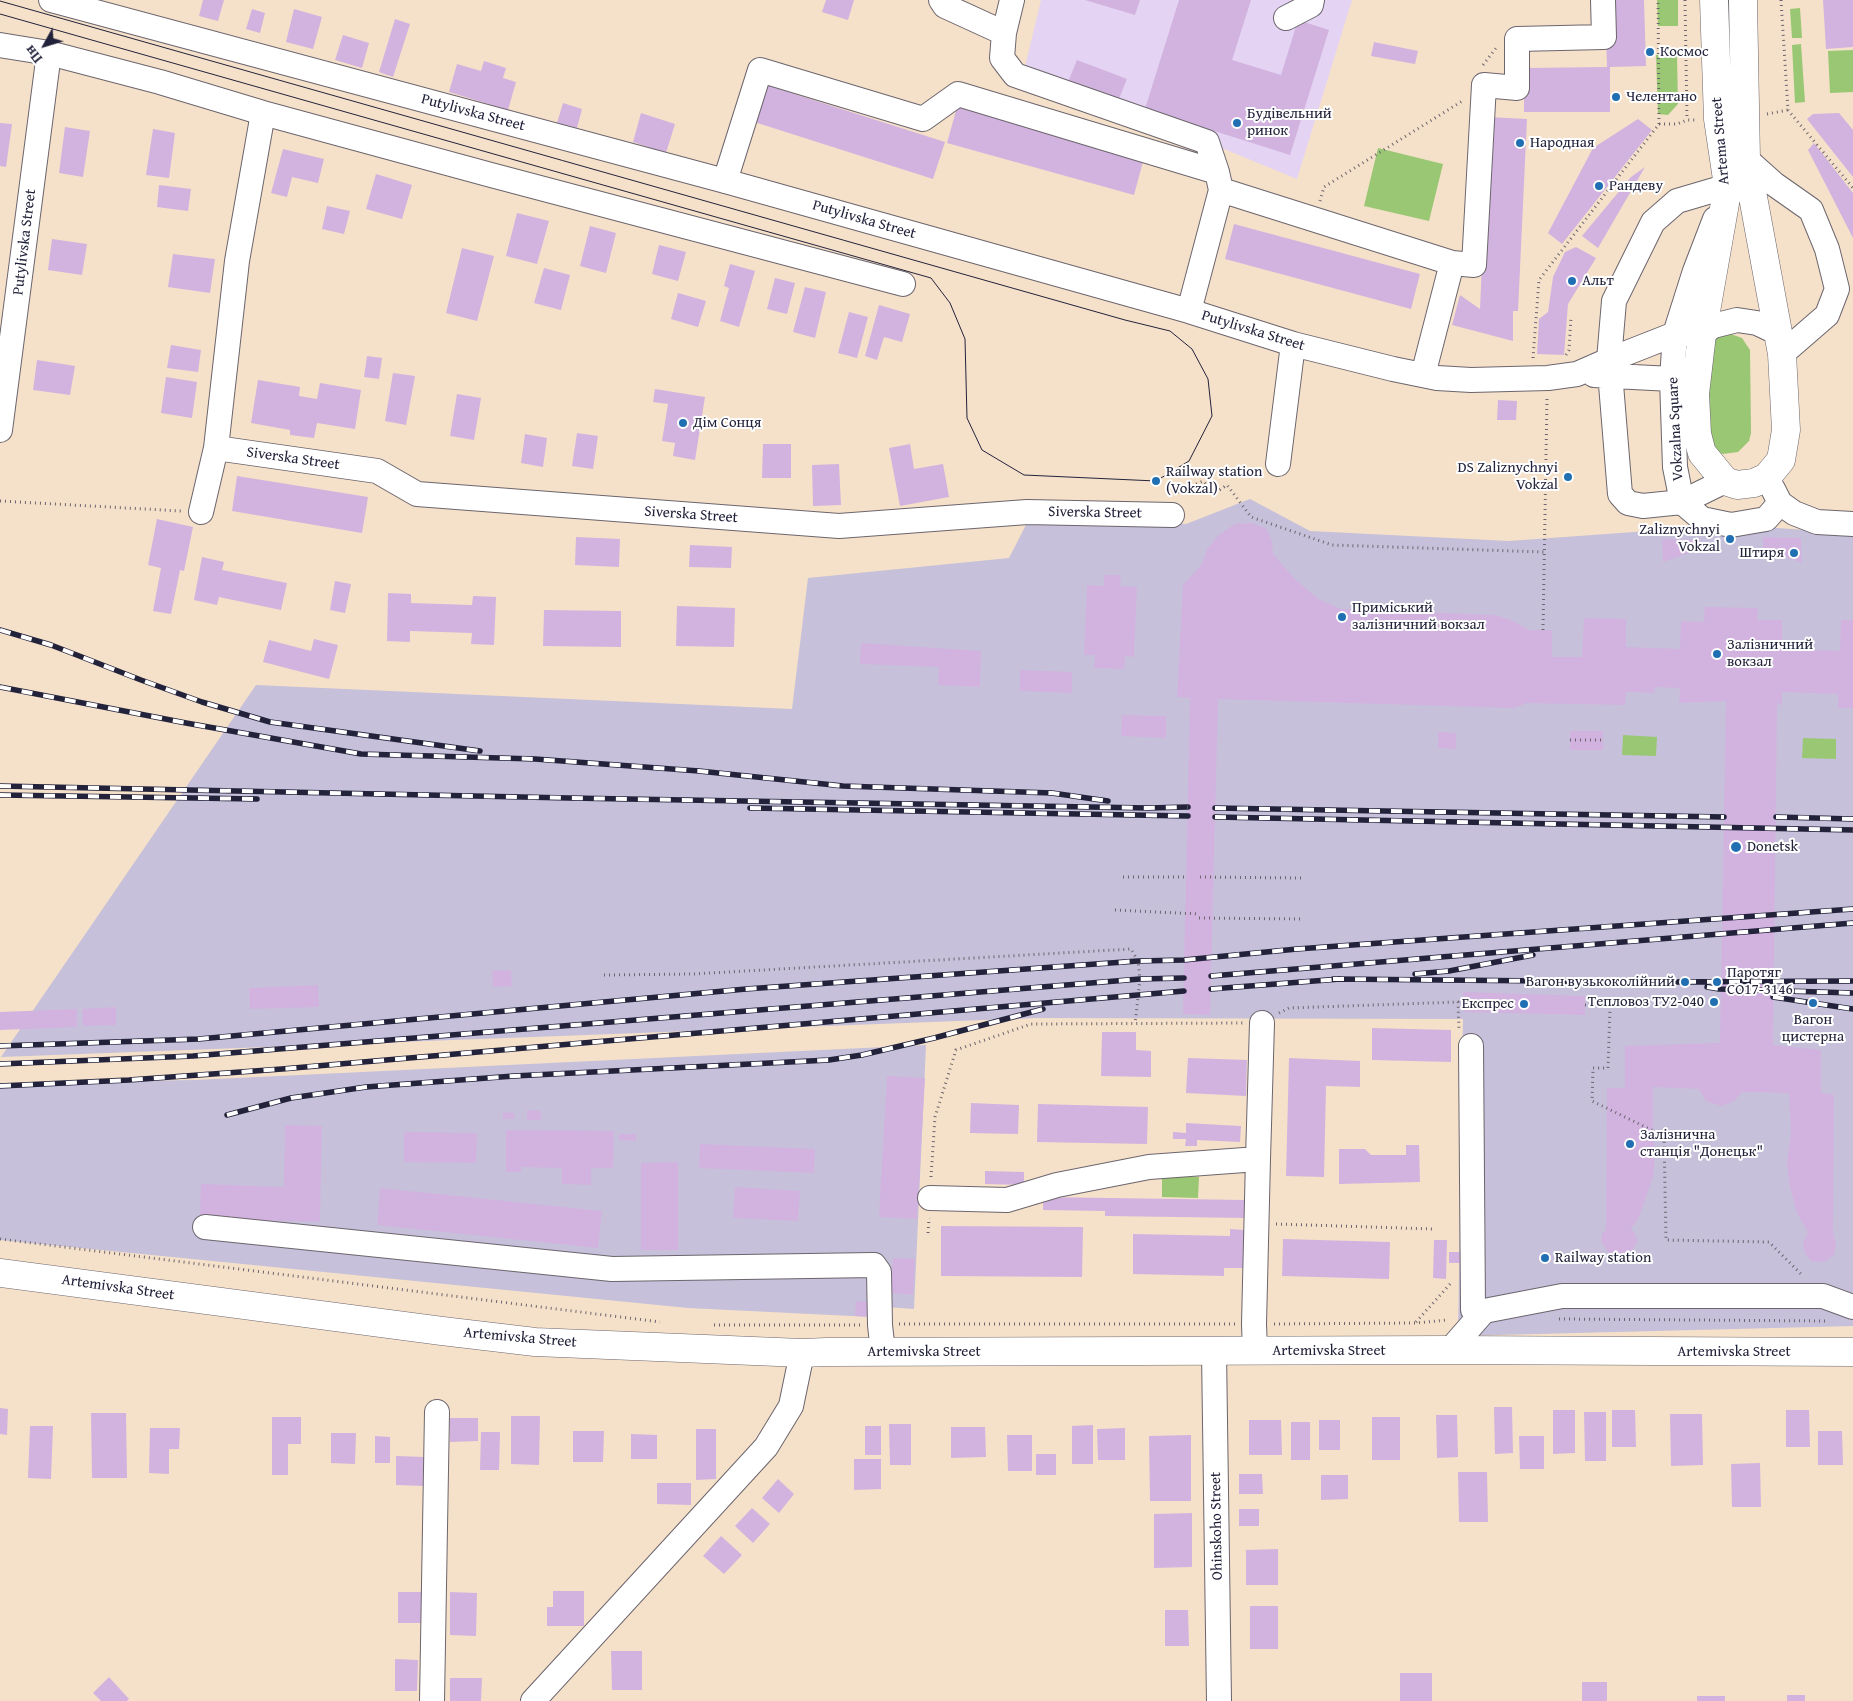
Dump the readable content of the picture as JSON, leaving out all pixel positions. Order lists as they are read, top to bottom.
{
  "streets": {
    "main road": ["Artema Street", "Artemivska Street"],
    "street": [
      "Putylivska Street",
      "Vokzalna Square",
      "Siverska Street",
      "Ohinskoho Street"
    ]
  },
  "crossings": [
    ["Putylivska Street", "Artema Street"],
    ["Putylivska Street", "Vokzalna Square"],
    ["Artema Street", "Vokzalna Square"],
    ["Artemivska Street", "Ohinskoho Street"]
  ],
  "places": [
    "Космос",
    "Челентано",
    "Будівельний ринок",
    "Народная",
    "Рандеву",
    "Альт",
    "Дім Сонця",
    "DS Zaliznychnyi Vokzal",
    "Railway station (Vokzal)",
    "Zaliznychnyi Vokzal",
    "Штиря",
    "Приміський залізничний вокзал",
    "Залізничний вокзал",
    "Donetsk",
    "Вагон вузькоколійний",
    "Паротяг СО17-3146",
    "Тепловоз ТУ2-040",
    "Вагон цистерна",
    "Експрес",
    "Залізнична станція \"Донецьк\"",
    "Railway station"
  ],
  "north": "bottom left"
}
